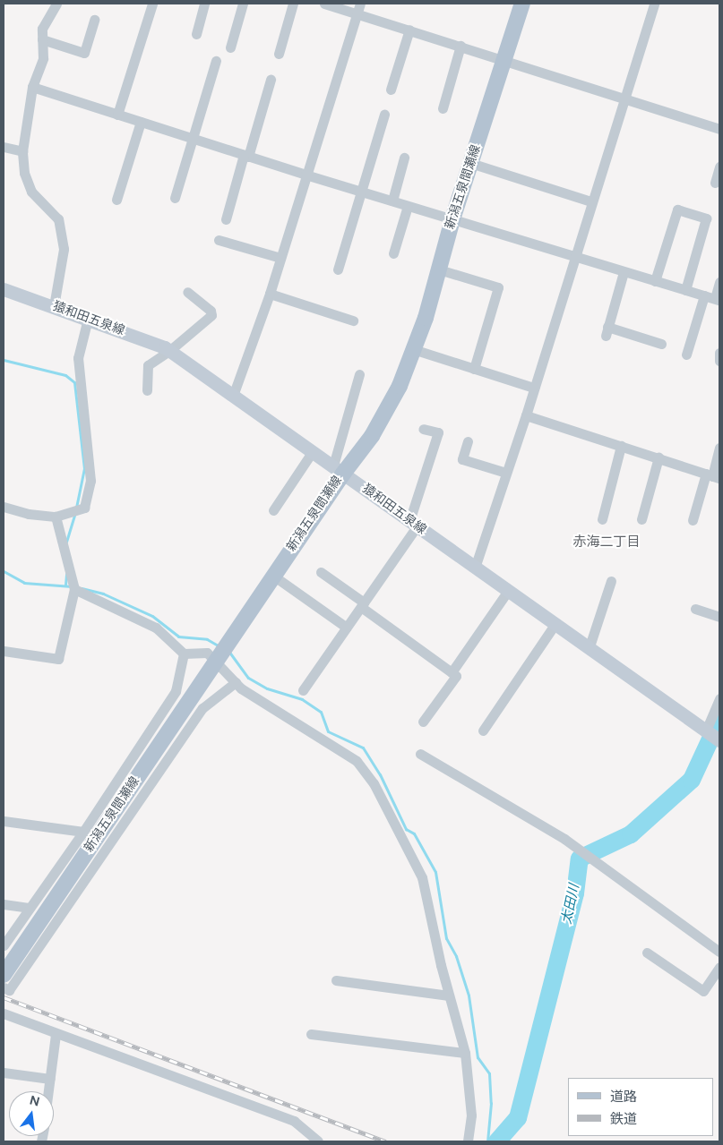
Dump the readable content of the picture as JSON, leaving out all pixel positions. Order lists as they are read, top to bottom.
{
  "streets": {
    "main road": ["新潟五泉間瀬線", "猿和田五泉線"]
  },
  "crossings": [
    ["新潟五泉間瀬線", "猿和田五泉線"]
  ],
  "districts": ["赤海二丁目"],
  "water": ["太田川"],
  "legend": ["道路", "鉄道"],
  "north": "top"
}
